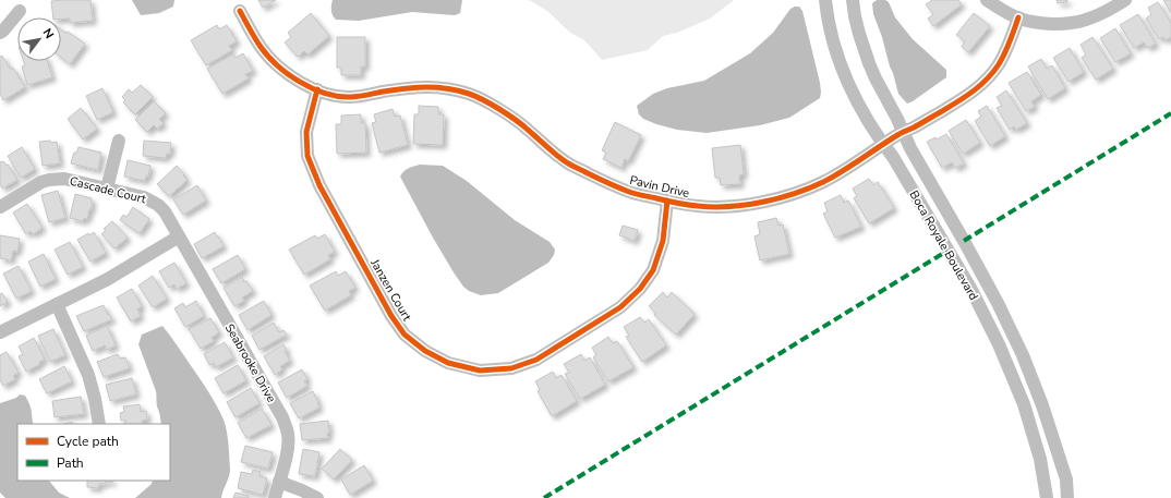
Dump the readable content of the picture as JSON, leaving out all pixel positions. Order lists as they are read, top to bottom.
{
  "streets": {
    "street": [
      "Pavin Drive",
      "Cascade Court",
      "Boca Royale Boulevard",
      "Janzen Court",
      "Seabrooke Drive"
    ]
  },
  "crossings": [
    ["Pavin Drive", "Boca Royale Boulevard"],
    ["Pavin Drive", "Janzen Court"],
    ["Cascade Court", "Seabrooke Drive"]
  ],
  "legend": ["Cycle path", "Path"],
  "north": "top right"
}
